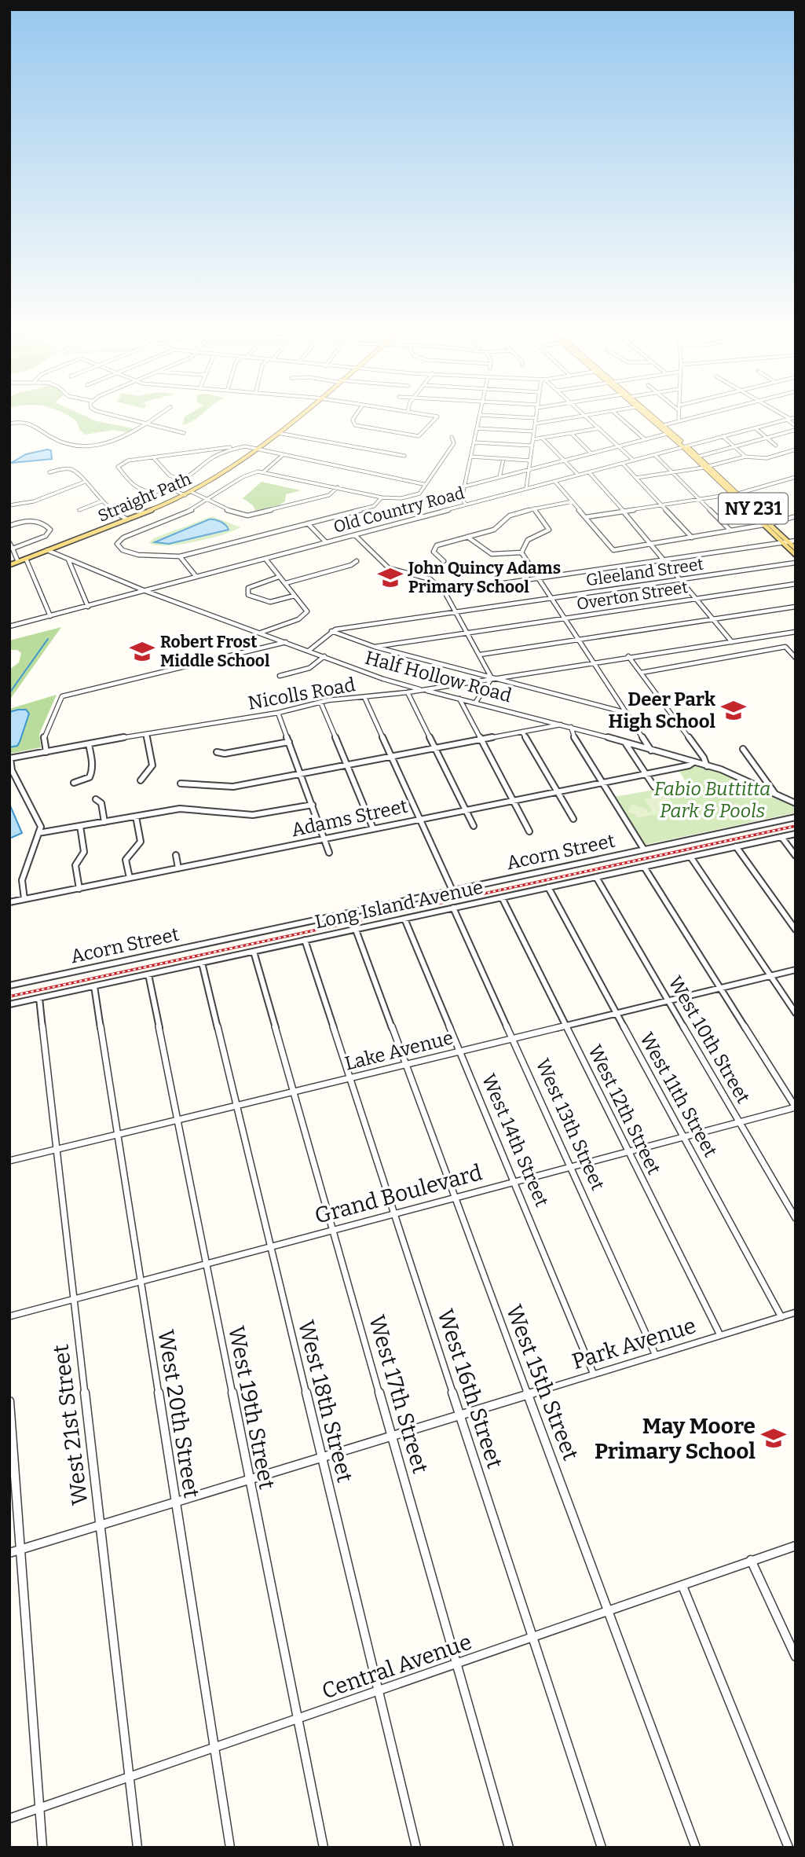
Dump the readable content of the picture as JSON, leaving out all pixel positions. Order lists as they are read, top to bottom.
{
  "streets": {
    "main road": ["Straight Path", "NY 231"],
    "street": [
      "Old Country Road",
      "Gleeland Street",
      "Overton Street",
      "Half Hollow Road",
      "Nicolls Road",
      "Adams Street",
      "Acorn Street",
      "Long Island Avenue",
      "West 10th Street",
      "Lake Avenue",
      "West 11th Street",
      "West 12th Street",
      "West 13th Street",
      "West 14th Street",
      "Grand Boulevard",
      "Park Avenue",
      "West 15th Street",
      "West 16th Street",
      "West 17th Street",
      "West 18th Street",
      "West 19th Street",
      "West 20th Street",
      "West 21st Street",
      "Central Avenue"
    ]
  },
  "crossings": [
    ["Straight Path", "Half Hollow Road"],
    ["NY 231", "Old Country Road"],
    ["Old Country Road", "Half Hollow Road"],
    ["Half Hollow Road", "Nicolls Road"],
    ["Half Hollow Road", "Adams Street"],
    ["Long Island Avenue", "West 10th Street"],
    ["Long Island Avenue", "West 11th Street"],
    ["Long Island Avenue", "West 12th Street"],
    ["Long Island Avenue", "West 13th Street"],
    ["Long Island Avenue", "West 14th Street"],
    ["Long Island Avenue", "West 15th Street"],
    ["Long Island Avenue", "West 16th Street"],
    ["Long Island Avenue", "West 17th Street"],
    ["Long Island Avenue", "West 18th Street"],
    ["Long Island Avenue", "West 19th Street"],
    ["Long Island Avenue", "West 20th Street"],
    ["Long Island Avenue", "West 21st Street"],
    ["West 10th Street", "Lake Avenue"],
    ["West 10th Street", "Grand Boulevard"],
    ["Lake Avenue", "West 11th Street"],
    ["Lake Avenue", "West 12th Street"],
    ["Lake Avenue", "West 13th Street"],
    ["Lake Avenue", "West 14th Street"],
    ["Lake Avenue", "West 15th Street"],
    ["Lake Avenue", "West 16th Street"],
    ["Lake Avenue", "West 17th Street"],
    ["Lake Avenue", "West 18th Street"],
    ["Lake Avenue", "West 19th Street"],
    ["Lake Avenue", "West 20th Street"],
    ["Lake Avenue", "West 21st Street"],
    ["West 11th Street", "Grand Boulevard"],
    ["West 11th Street", "Park Avenue"],
    ["West 12th Street", "Grand Boulevard"],
    ["West 12th Street", "Park Avenue"],
    ["West 13th Street", "Grand Boulevard"],
    ["West 13th Street", "Park Avenue"],
    ["West 14th Street", "Grand Boulevard"],
    ["West 14th Street", "Park Avenue"],
    ["Grand Boulevard", "West 15th Street"],
    ["Grand Boulevard", "West 16th Street"],
    ["Grand Boulevard", "West 17th Street"],
    ["Grand Boulevard", "West 18th Street"],
    ["Grand Boulevard", "West 19th Street"],
    ["Grand Boulevard", "West 20th Street"],
    ["Grand Boulevard", "West 21st Street"],
    ["Park Avenue", "West 15th Street"],
    ["Park Avenue", "West 16th Street"],
    ["Park Avenue", "West 17th Street"],
    ["Park Avenue", "West 18th Street"],
    ["Park Avenue", "West 19th Street"],
    ["Park Avenue", "West 20th Street"],
    ["Park Avenue", "West 21st Street"],
    ["West 15th Street", "Central Avenue"],
    ["West 16th Street", "Central Avenue"],
    ["West 17th Street", "Central Avenue"],
    ["West 18th Street", "Central Avenue"],
    ["West 19th Street", "Central Avenue"],
    ["West 20th Street", "Central Avenue"],
    ["West 21st Street", "Central Avenue"]
  ],
  "parks": ["Fabio Buttitta Park & Pools"],
  "places": {
    "school or university": [
      "John Quincy Adams Primary School",
      "Robert Frost Middle School",
      "Deer Park High School",
      "May Moore Primary School"
    ]
  }
}
